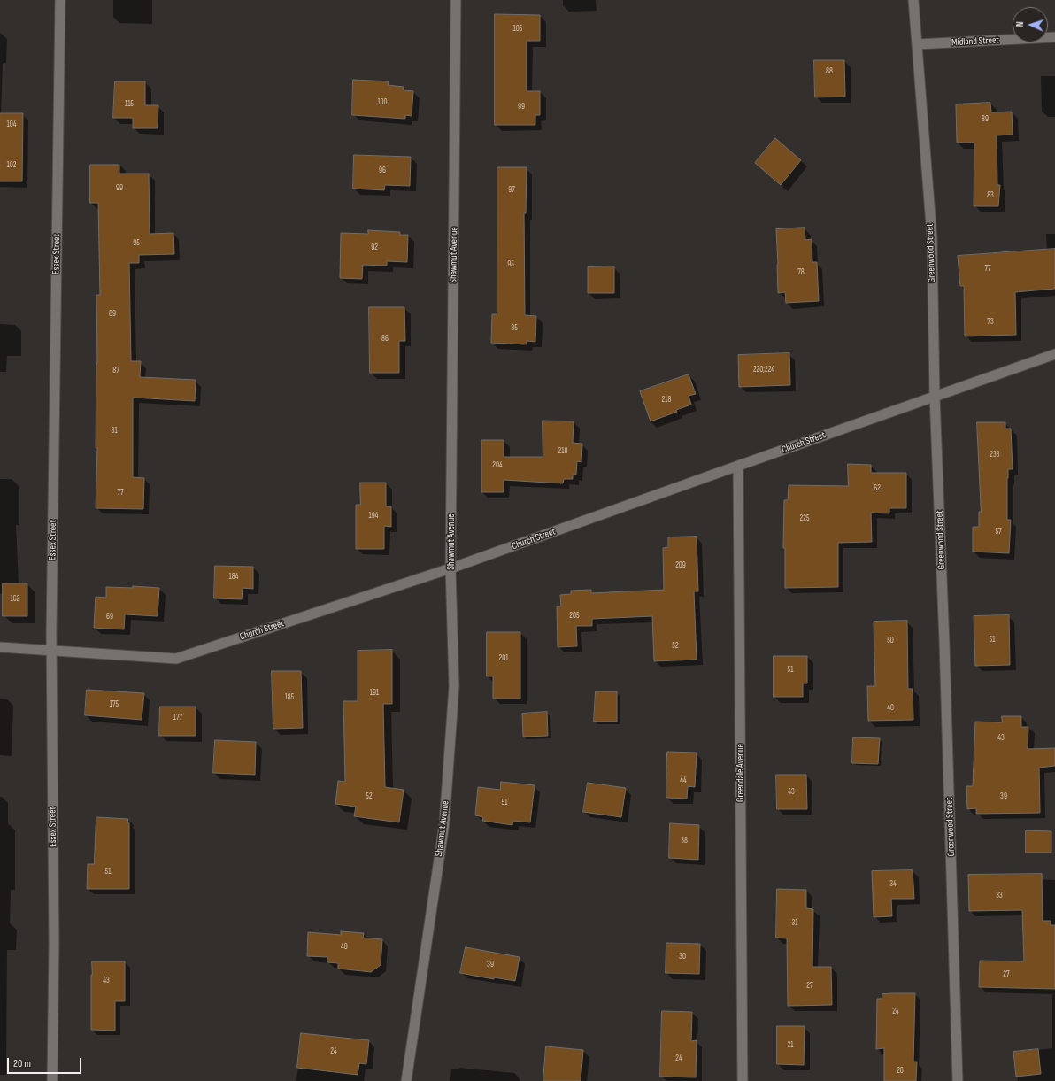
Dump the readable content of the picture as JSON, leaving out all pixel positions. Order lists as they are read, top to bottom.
{
  "streets": {
    "street": [
      "Midland Street",
      "Greenwood Street",
      "Essex Street",
      "Shawmut Avenue",
      "Church Street",
      "Greendale Avenue"
    ]
  },
  "crossings": [
    ["Midland Street", "Greenwood Street"],
    ["Greenwood Street", "Church Street"],
    ["Essex Street", "Church Street"],
    ["Shawmut Avenue", "Church Street"],
    ["Church Street", "Greendale Avenue"]
  ],
  "house_numbers": [
    "105",
    "88",
    "100",
    "115",
    "99",
    "89",
    "104",
    "102",
    "96",
    "99",
    "97",
    "83",
    "95",
    "92",
    "95",
    "77",
    "78",
    "89",
    "73",
    "85",
    "86",
    "220;224",
    "87",
    "218",
    "81",
    "210",
    "233",
    "204",
    "62",
    "77",
    "194",
    "225",
    "57",
    "209",
    "184",
    "162",
    "205",
    "69",
    "51",
    "50",
    "52",
    "201",
    "51",
    "191",
    "185",
    "175",
    "48",
    "177",
    "43",
    "44",
    "43",
    "52",
    "39",
    "51",
    "38",
    "51",
    "34",
    "33",
    "31",
    "40",
    "30",
    "39",
    "27",
    "43",
    "27",
    "24",
    "21",
    "24",
    "24",
    "20"
  ],
  "scale_bar": "20 m",
  "north": "left"
}
